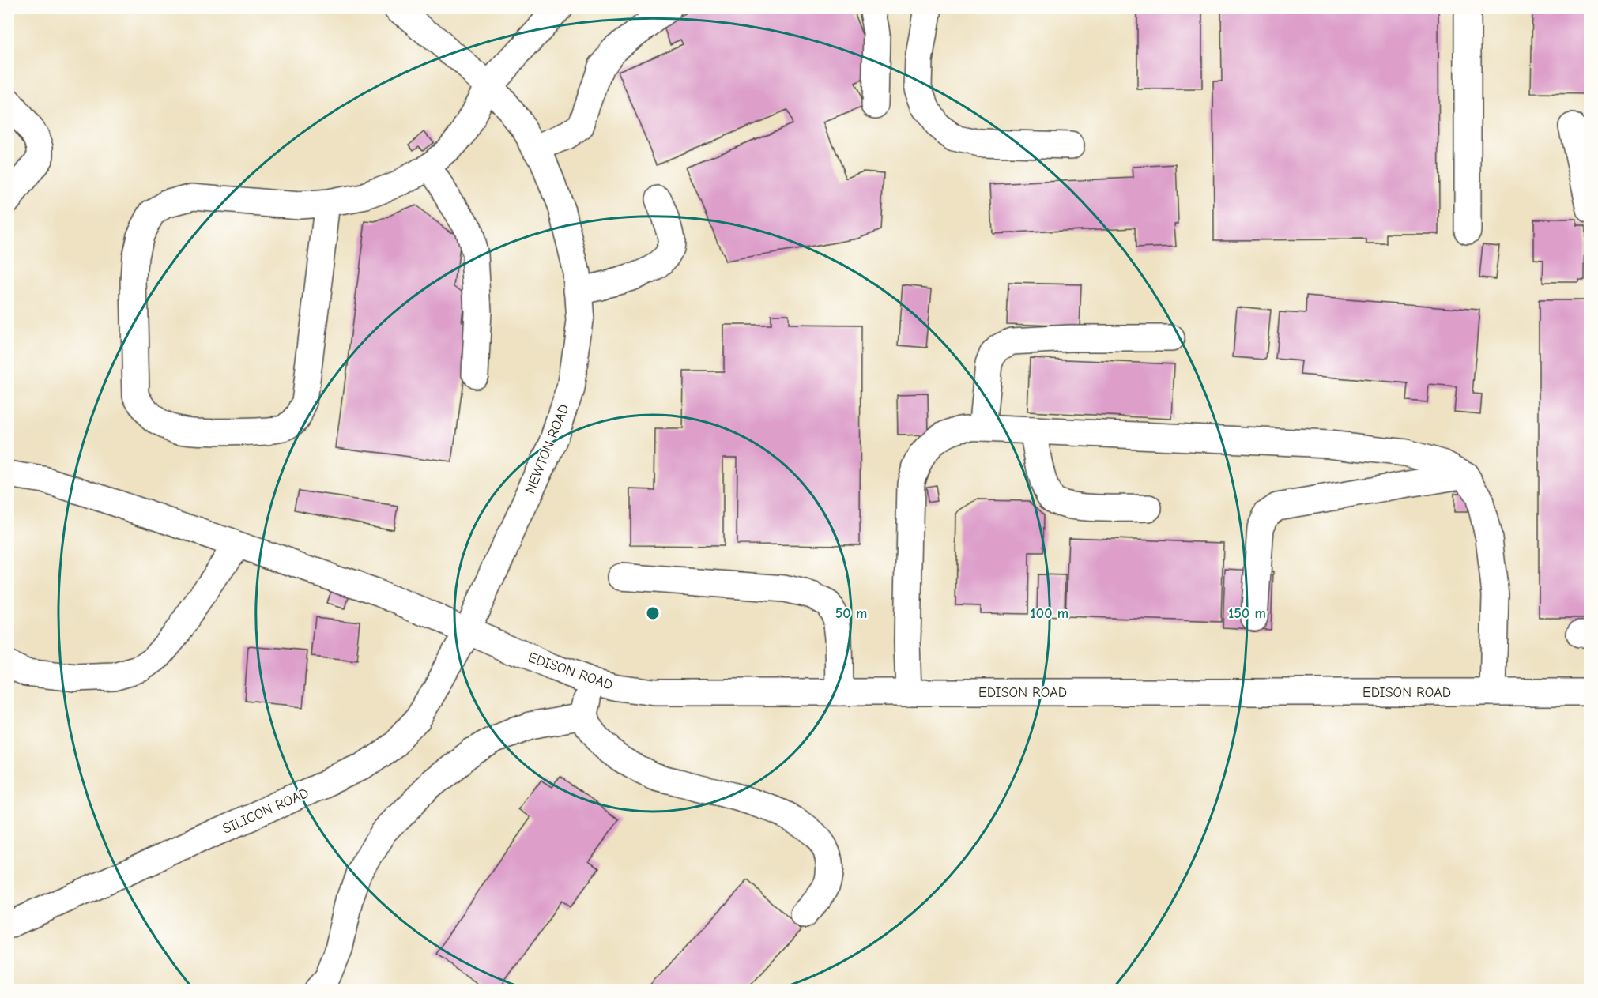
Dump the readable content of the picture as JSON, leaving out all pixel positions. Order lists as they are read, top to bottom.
{
  "streets": {
    "lane": ["NEWTON ROAD", "EDISON ROAD", "SILICON ROAD"]
  },
  "crossings": [
    ["NEWTON ROAD", "EDISON ROAD"],
    ["NEWTON ROAD", "SILICON ROAD"],
    ["EDISON ROAD", "SILICON ROAD"]
  ],
  "rings": ["50 m", "100 m", "150 m"]
}
